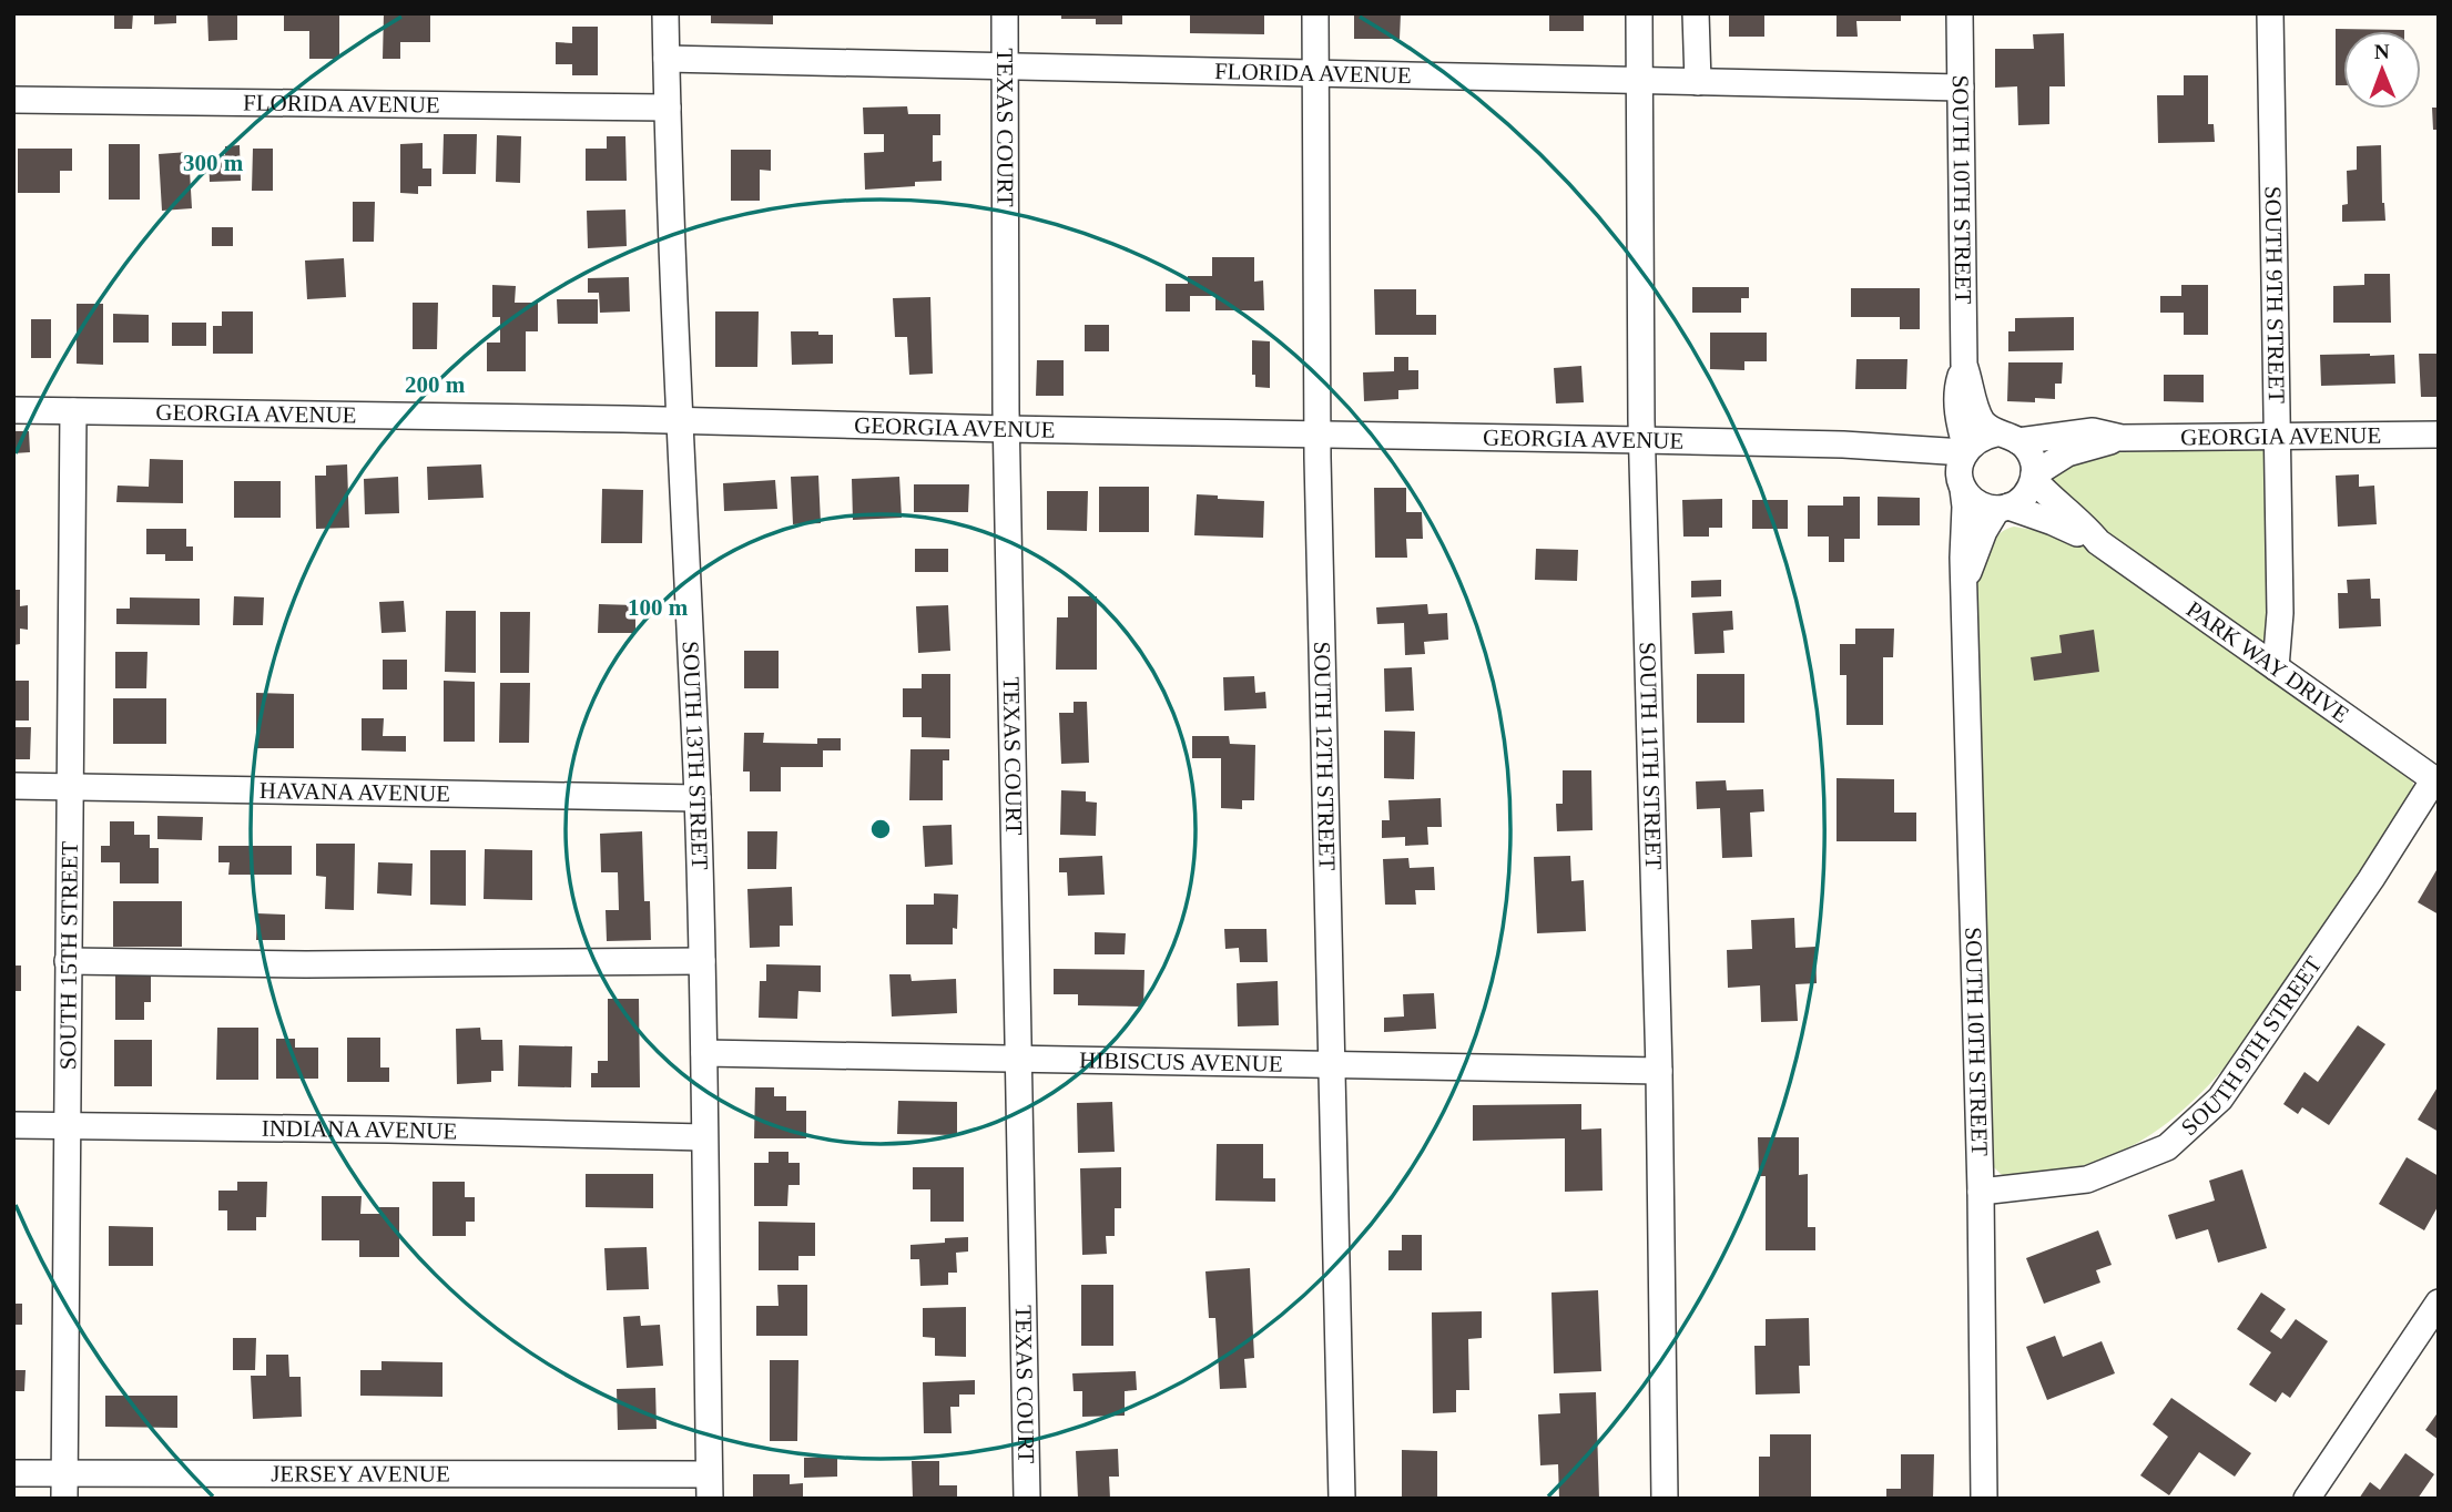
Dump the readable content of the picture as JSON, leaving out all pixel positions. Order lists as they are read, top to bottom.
{
  "streets": {
    "street": [
      "FLORIDA AVENUE",
      "TEXAS COURT",
      "SOUTH 10TH STREET",
      "SOUTH 9TH STREET",
      "GEORGIA AVENUE",
      "PARK WAY DRIVE",
      "SOUTH 13TH STREET",
      "SOUTH 12TH STREET",
      "SOUTH 11TH STREET",
      "HAVANA AVENUE",
      "SOUTH 15TH STREET",
      "HIBISCUS AVENUE",
      "INDIANA AVENUE",
      "JERSEY AVENUE"
    ]
  },
  "crossings": [
    ["FLORIDA AVENUE", "TEXAS COURT"],
    ["FLORIDA AVENUE", "SOUTH 10TH STREET"],
    ["FLORIDA AVENUE", "SOUTH 13TH STREET"],
    ["FLORIDA AVENUE", "SOUTH 12TH STREET"],
    ["FLORIDA AVENUE", "SOUTH 11TH STREET"],
    ["TEXAS COURT", "GEORGIA AVENUE"],
    ["TEXAS COURT", "HIBISCUS AVENUE"],
    ["SOUTH 10TH STREET", "SOUTH 9TH STREET"],
    ["SOUTH 10TH STREET", "GEORGIA AVENUE"],
    ["SOUTH 10TH STREET", "PARK WAY DRIVE"],
    ["SOUTH 9TH STREET", "GEORGIA AVENUE"],
    ["SOUTH 9TH STREET", "PARK WAY DRIVE"],
    ["GEORGIA AVENUE", "PARK WAY DRIVE"],
    ["GEORGIA AVENUE", "SOUTH 13TH STREET"],
    ["GEORGIA AVENUE", "SOUTH 12TH STREET"],
    ["GEORGIA AVENUE", "SOUTH 11TH STREET"],
    ["GEORGIA AVENUE", "SOUTH 15TH STREET"],
    ["SOUTH 13TH STREET", "HAVANA AVENUE"],
    ["SOUTH 13TH STREET", "HIBISCUS AVENUE"],
    ["SOUTH 13TH STREET", "INDIANA AVENUE"],
    ["SOUTH 13TH STREET", "JERSEY AVENUE"],
    ["SOUTH 12TH STREET", "HIBISCUS AVENUE"],
    ["SOUTH 11TH STREET", "HIBISCUS AVENUE"],
    ["HAVANA AVENUE", "SOUTH 15TH STREET"],
    ["SOUTH 15TH STREET", "INDIANA AVENUE"],
    ["SOUTH 15TH STREET", "JERSEY AVENUE"]
  ],
  "north": "top",
  "rings": ["300 m", "200 m", "100 m"]
}
